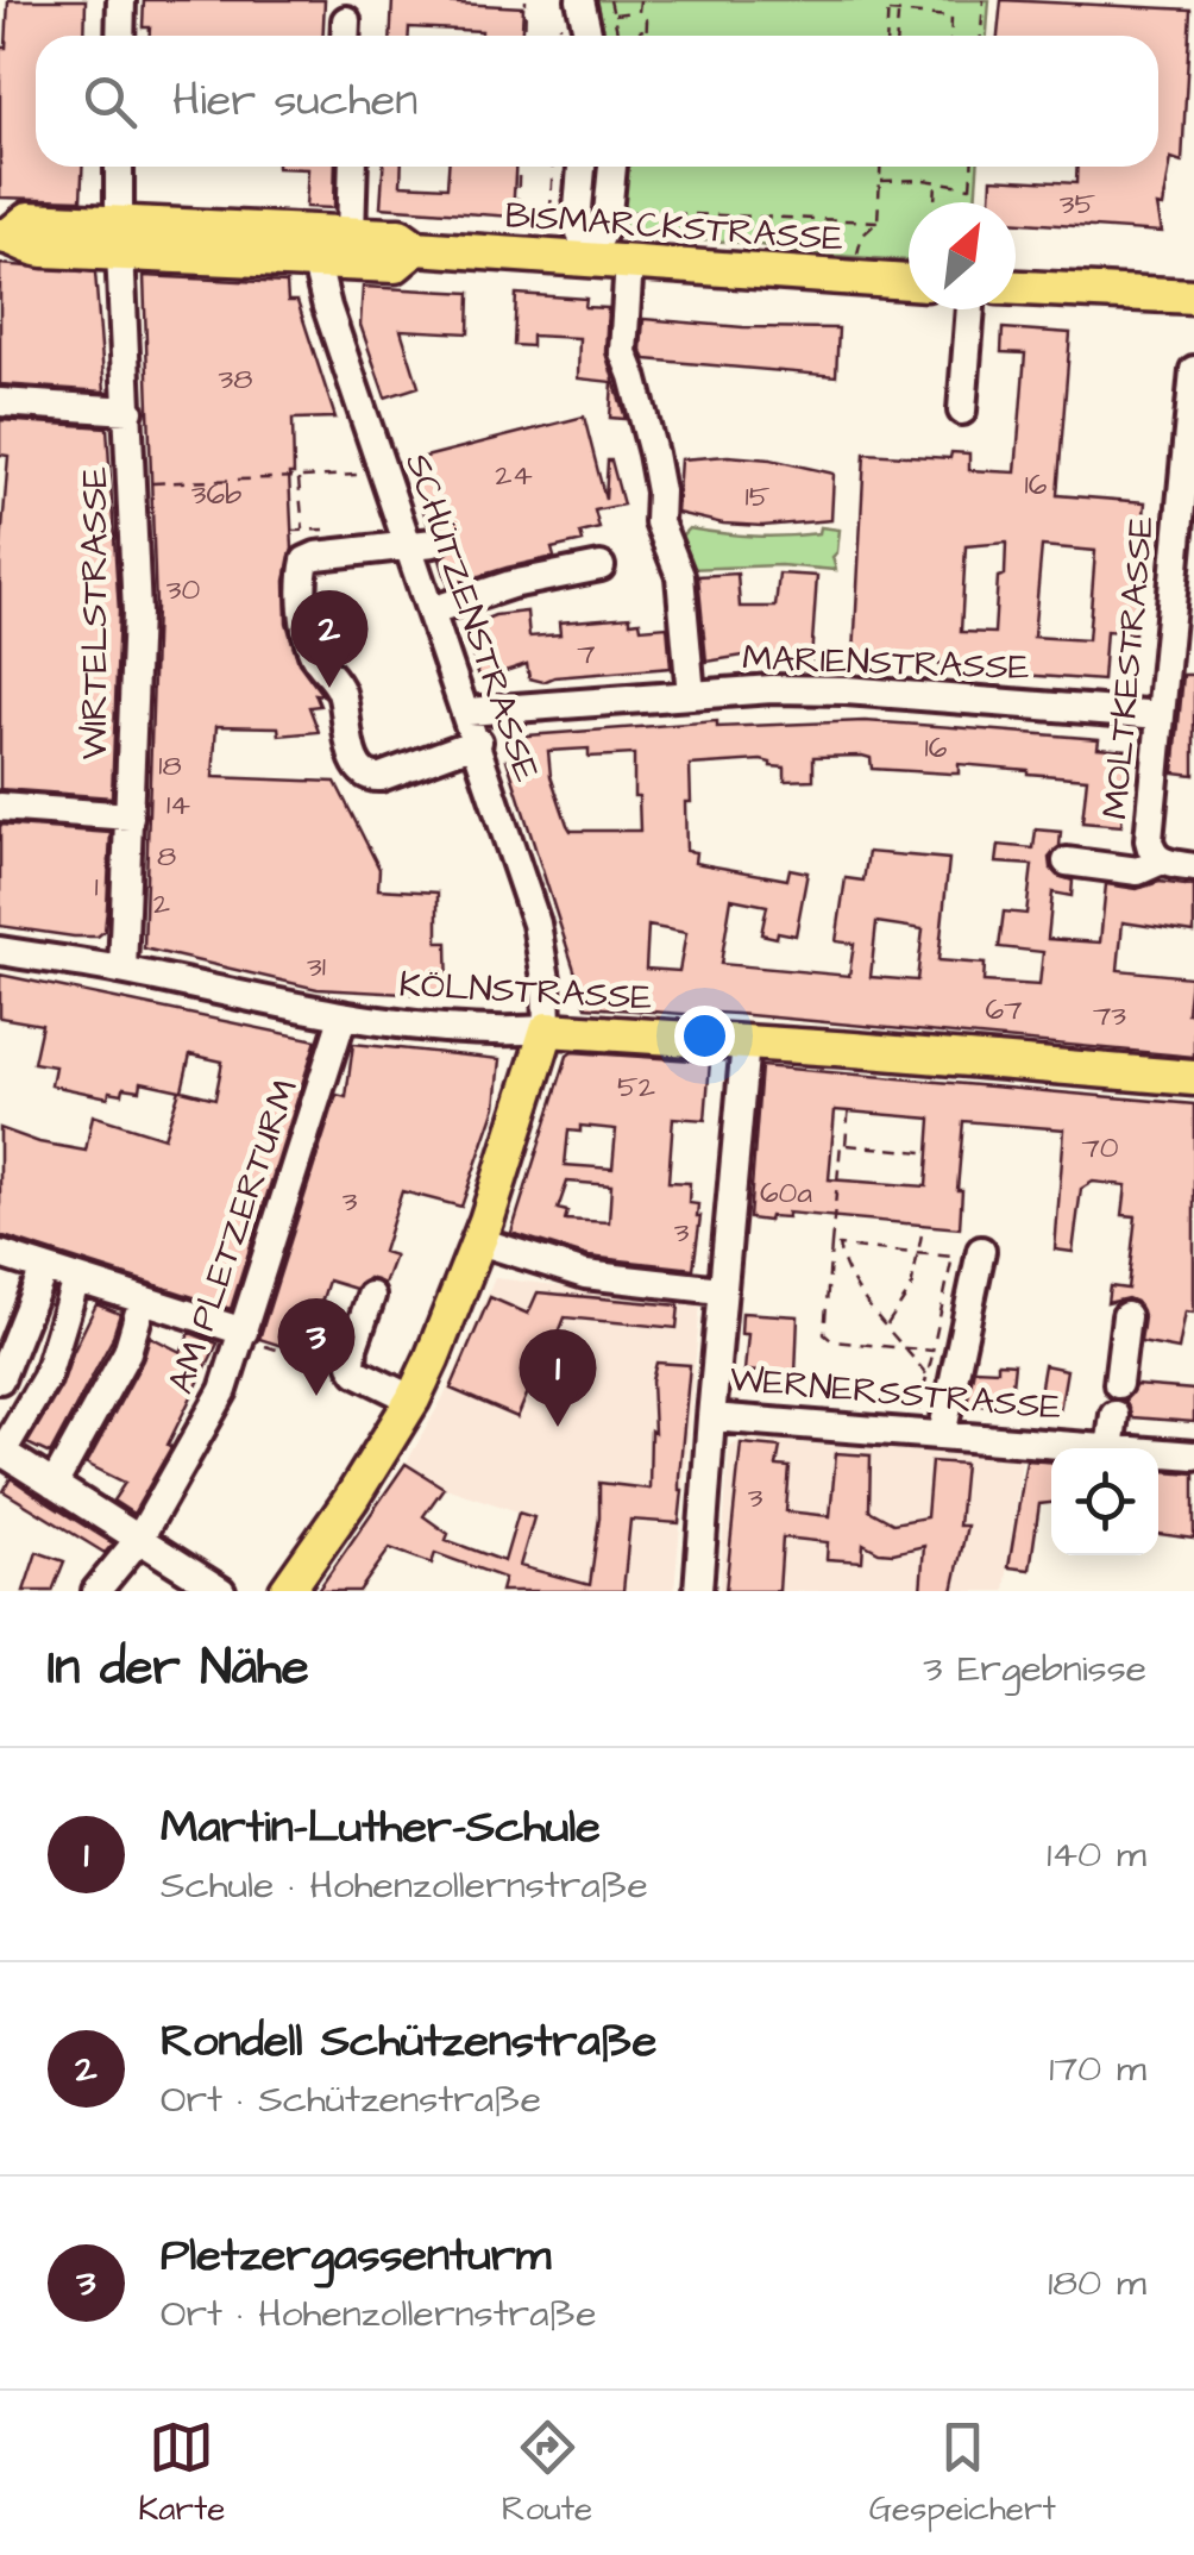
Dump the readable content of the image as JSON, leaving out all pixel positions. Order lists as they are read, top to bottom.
{
  "streets": {
    "main road": ["BISMARCKSTRASSE", "KÖLNSTRASSE"],
    "street": [
      "WIRTELSTRASSE",
      "SCHÜTZENSTRASSE",
      "MARIENSTRASSE",
      "MOLTKESTRASSE",
      "AM PLETZERTURM",
      "WERNERSSTRASSE"
    ]
  },
  "crossings": [
    ["BISMARCKSTRASSE", "SCHÜTZENSTRASSE"],
    ["WIRTELSTRASSE", "KÖLNSTRASSE"],
    ["SCHÜTZENSTRASSE", "MARIENSTRASSE"],
    ["SCHÜTZENSTRASSE", "KÖLNSTRASSE"],
    ["MARIENSTRASSE", "MOLTKESTRASSE"],
    ["KÖLNSTRASSE", "AM PLETZERTURM"],
    ["KÖLNSTRASSE", "WERNERSSTRASSE"]
  ],
  "house_numbers": [
    "35",
    "38",
    "24",
    "16",
    "36b",
    "15",
    "30",
    "7",
    "16",
    "18",
    "14",
    "8",
    "1",
    "2",
    "31",
    "67",
    "73",
    "52",
    "70",
    "60a",
    "3",
    "3",
    "3"
  ],
  "north": "top right",
  "page": {
    "search": "Hier suchen",
    "pins": ["2", "3", "1"],
    "heading": ["In der Nähe", "3 Ergebnisse"],
    "list": [
      {
        "mark": "1",
        "name": "Martin-Luther-Schule",
        "note": "Schule · Hohenzollernstraße",
        "value": "140 m"
      },
      {
        "mark": "2",
        "name": "Rondell Schützenstraße",
        "note": "Ort · Schützenstraße",
        "value": "170 m"
      },
      {
        "mark": "3",
        "name": "Pletzergassenturm",
        "note": "Ort · Hohenzollernstraße",
        "value": "180 m"
      }
    ],
    "nav": ["Karte", "Route", "Gespeichert"]
  }
}
